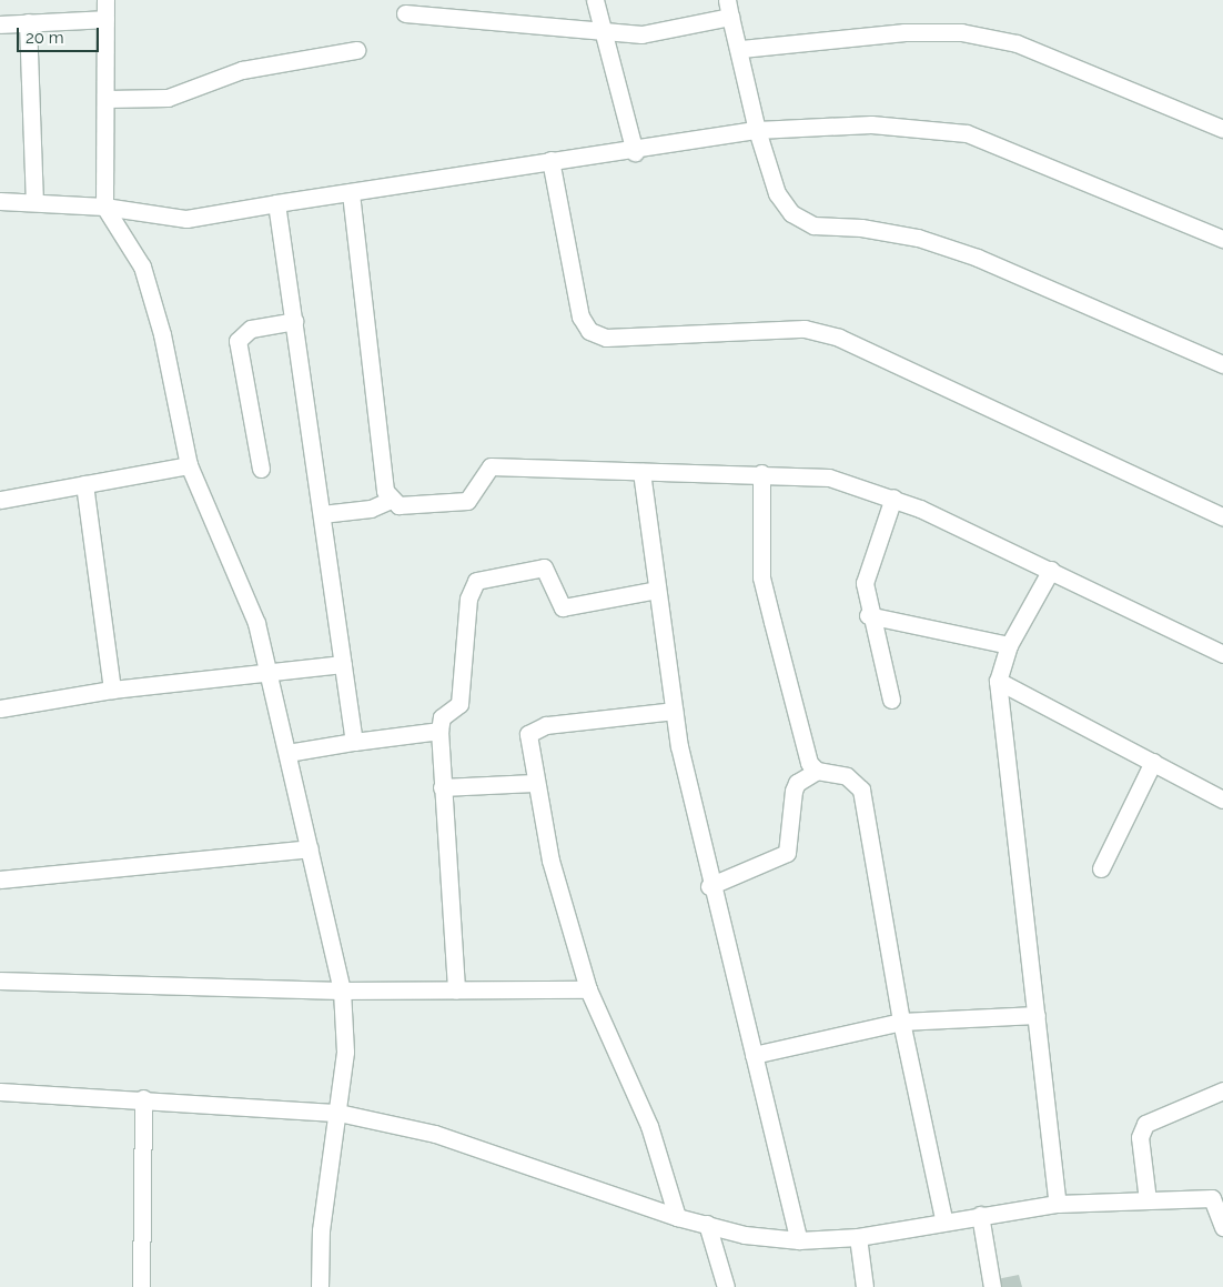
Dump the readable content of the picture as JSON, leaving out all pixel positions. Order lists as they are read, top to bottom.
{
  "scale_bar": "20 m"
}
